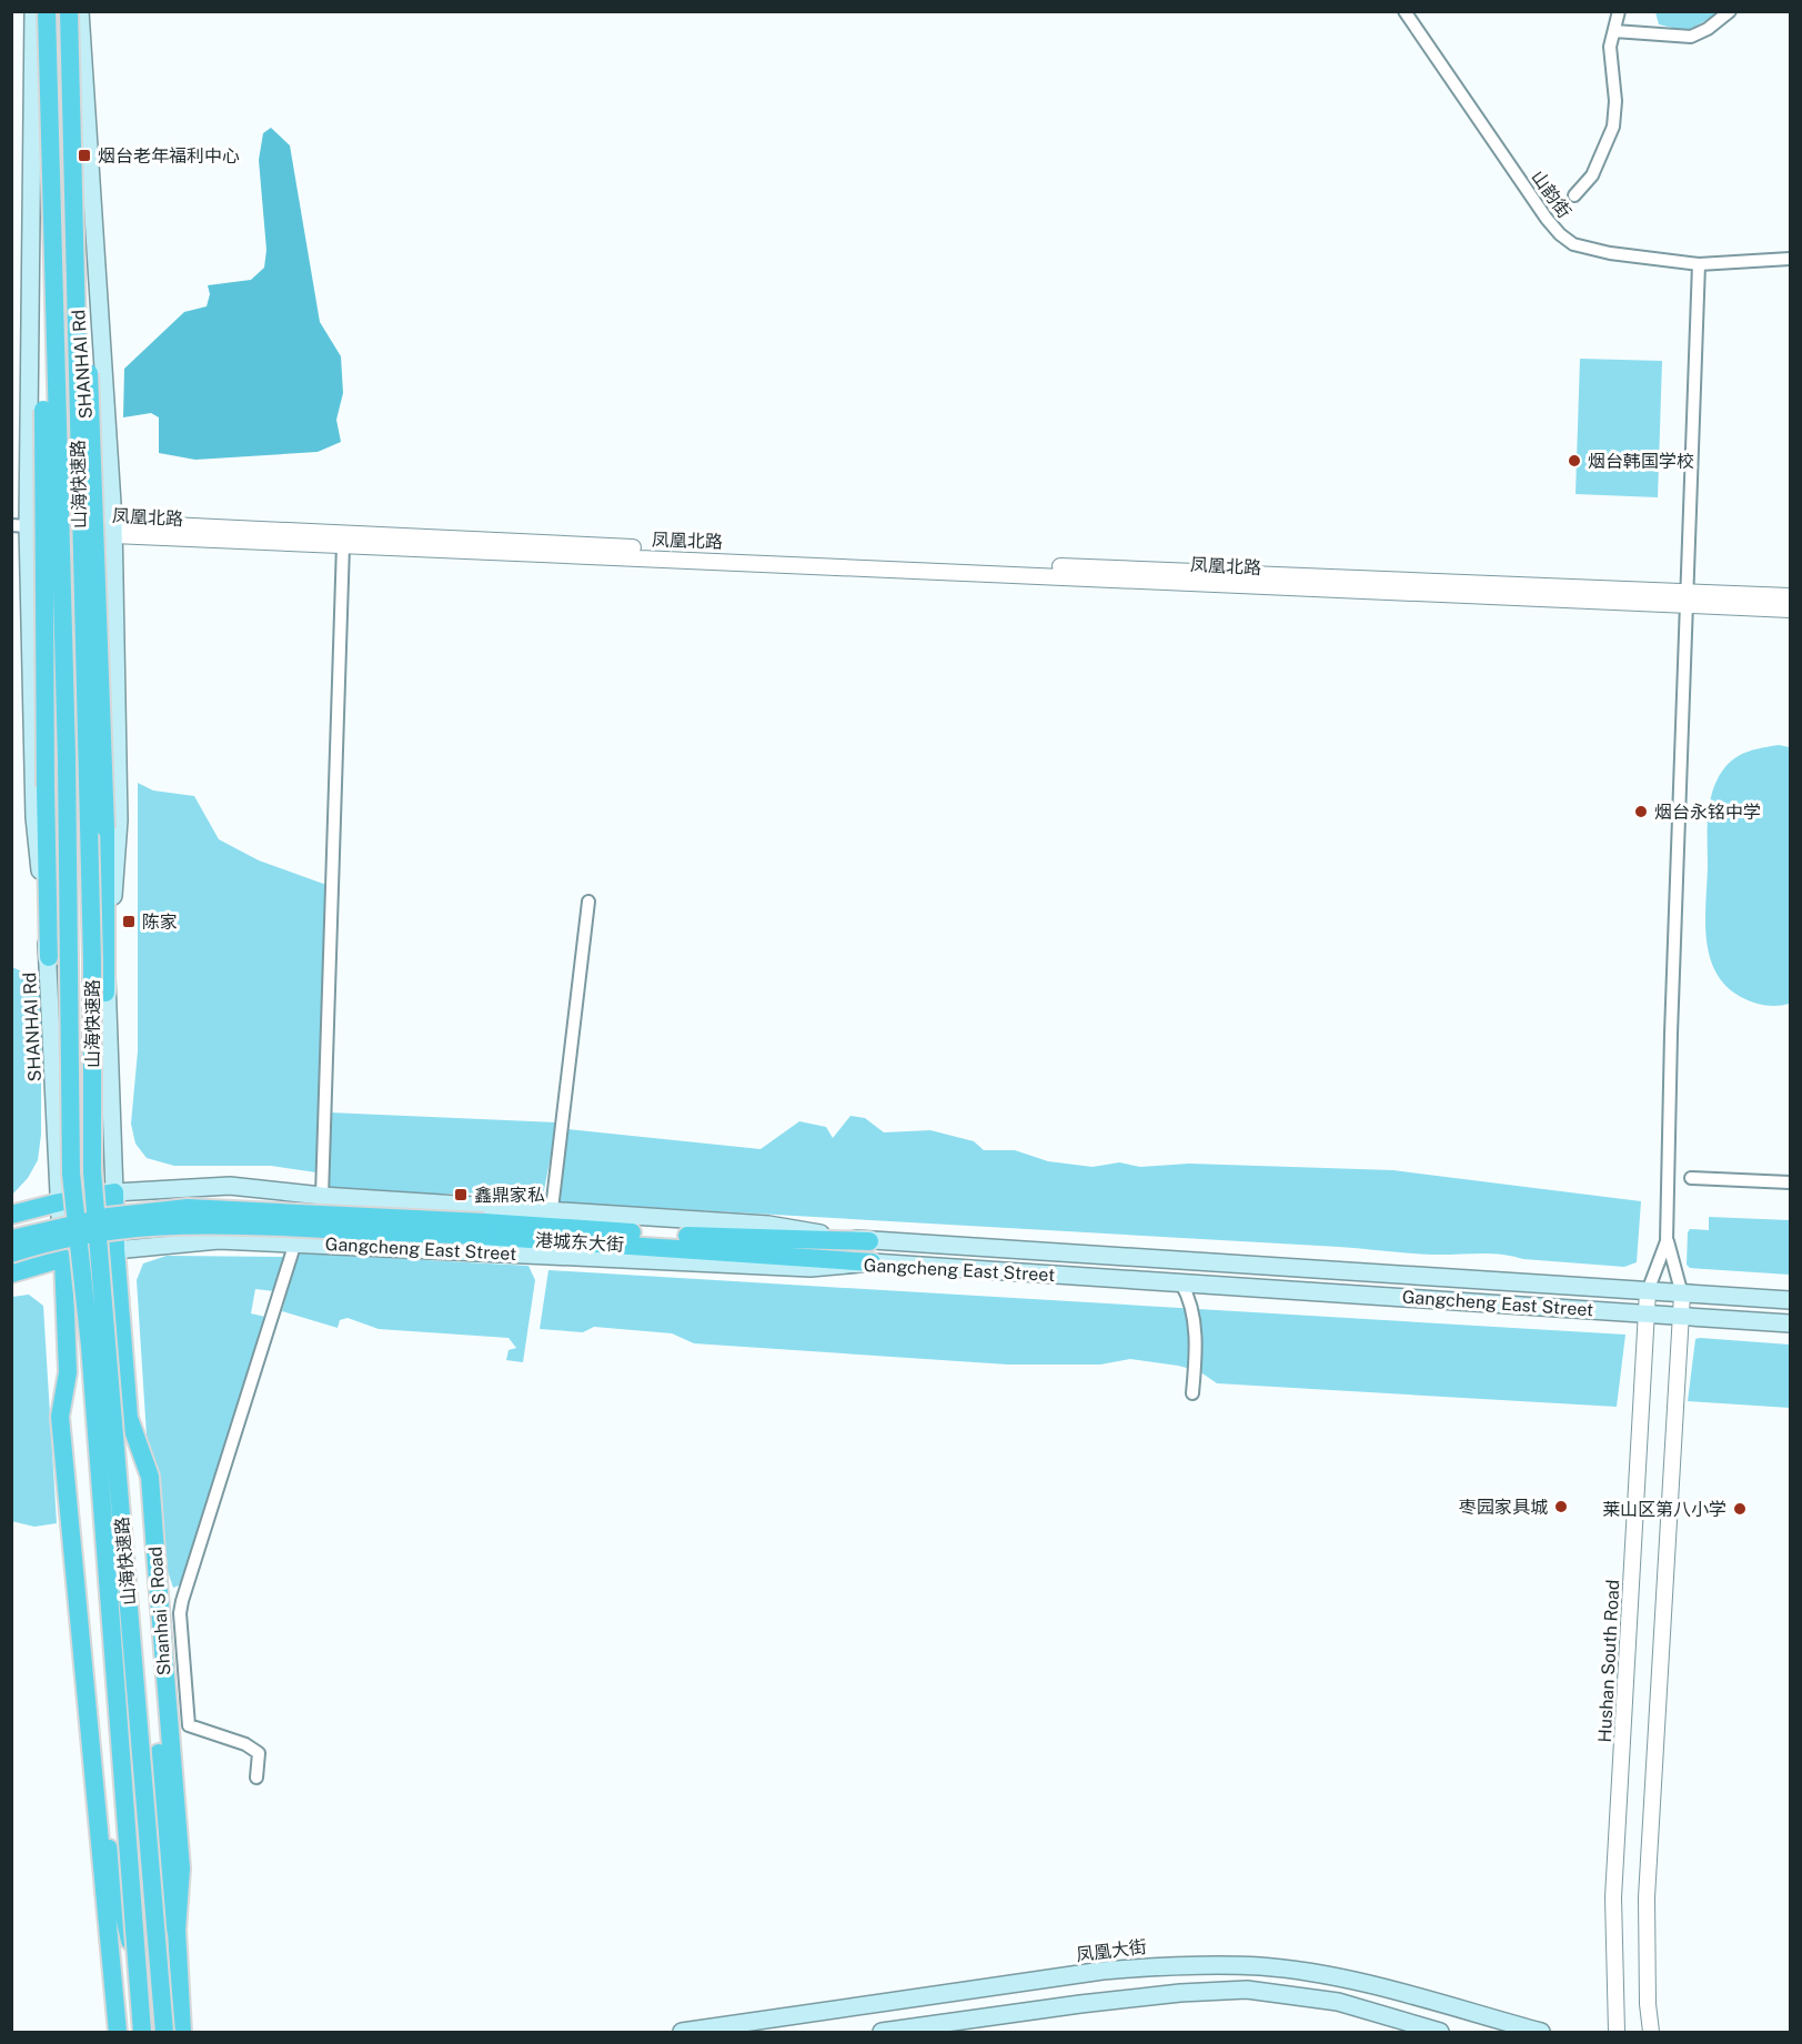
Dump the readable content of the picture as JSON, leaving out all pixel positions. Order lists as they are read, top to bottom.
{
  "streets": {
    "highway": [
      "山海快速路",
      "港城东大街",
      "Gangcheng East Street",
      "Shanhai S Road"
    ],
    "main road": ["SHANHAI Rd", "凤凰大街"],
    "street": ["山韵街", "凤凰北路", "Hushan South Road"]
  },
  "crossings": [
    ["SHANHAI Rd", "凤凰北路"],
    ["SHANHAI Rd", "Gangcheng East Street"],
    ["SHANHAI Rd", "Shanhai S Road"],
    ["港城东大街", "Gangcheng East Street"],
    ["Gangcheng East Street", "Shanhai S Road"],
    ["Gangcheng East Street", "Hushan South Road"]
  ],
  "places": {
    "transit": ["烟台老年福利中心", "陈家", "鑫鼎家私"],
    "other": [
      "烟台韩国学校",
      "烟台永铭中学",
      "枣园家具城",
      "莱山区第八小学"
    ]
  }
}
